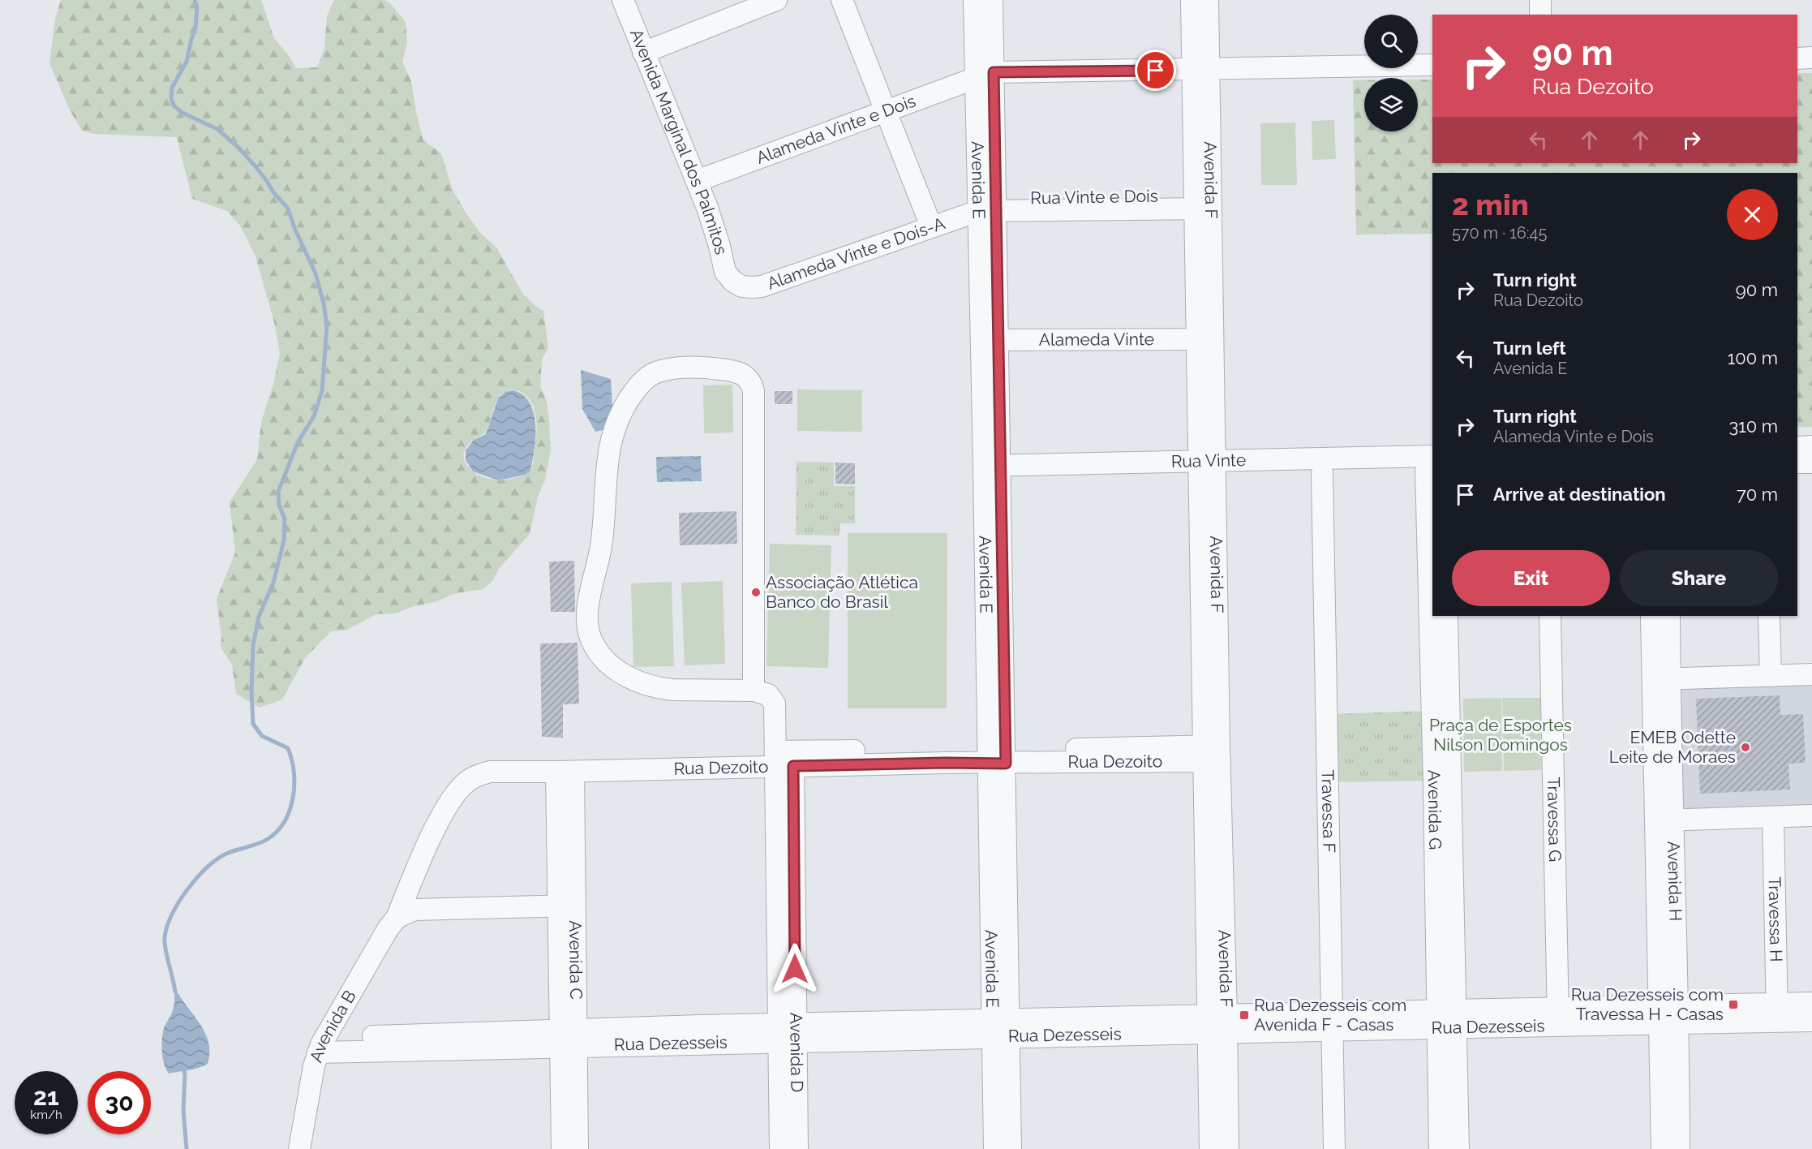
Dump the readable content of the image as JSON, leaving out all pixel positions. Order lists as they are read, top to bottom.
{
  "streets": {
    "street": [
      "Alameda Vinte e Dois",
      "Avenida Marginal dos Palmitos",
      "Avenida E",
      "Avenida F",
      "Rua Vinte e Dois",
      "Alameda Vinte e Dois-A",
      "Alameda Vinte",
      "Rua Vinte",
      "Rua Dezoito",
      "Avenida G",
      "Travessa F",
      "Travessa G",
      "Avenida H",
      "Travessa H",
      "Avenida C",
      "Rua Dezesseis",
      "Avenida B",
      "Avenida D"
    ]
  },
  "crossings": [
    ["Alameda Vinte e Dois", "Avenida Marginal dos Palmitos"],
    ["Alameda Vinte e Dois", "Avenida E"],
    ["Alameda Vinte e Dois", "Avenida F"],
    ["Avenida Marginal dos Palmitos", "Alameda Vinte e Dois-A"],
    ["Avenida E", "Rua Vinte e Dois"],
    ["Avenida E", "Alameda Vinte e Dois-A"],
    ["Avenida E", "Alameda Vinte"],
    ["Avenida E", "Rua Vinte"],
    ["Avenida E", "Rua Dezoito"],
    ["Avenida E", "Rua Dezesseis"],
    ["Avenida F", "Rua Vinte e Dois"],
    ["Avenida F", "Alameda Vinte"],
    ["Avenida F", "Rua Vinte"],
    ["Avenida F", "Rua Dezoito"],
    ["Avenida F", "Rua Dezesseis"],
    ["Rua Vinte e Dois", "Alameda Vinte e Dois-A"],
    ["Rua Vinte", "Avenida G"],
    ["Rua Vinte", "Travessa F"],
    ["Rua Dezoito", "Avenida C"],
    ["Rua Dezoito", "Avenida B"],
    ["Rua Dezoito", "Avenida D"],
    ["Avenida G", "Rua Dezesseis"],
    ["Travessa F", "Rua Dezesseis"],
    ["Travessa G", "Rua Dezesseis"],
    ["Avenida H", "Rua Dezesseis"],
    ["Travessa H", "Rua Dezesseis"],
    ["Avenida C", "Rua Dezesseis"],
    ["Rua Dezesseis", "Avenida B"],
    ["Rua Dezesseis", "Avenida D"]
  ],
  "parks": ["Praça de Esportes Nilson Domingos"],
  "places": {
    "other": ["Associação Atlética Banco do Brasil", "EMEB Odette Leite de Moraes"],
    "transit": ["Rua Dezesseis com Travessa H - Casas", "Rua Dezesseis com Avenida F - Casas"]
  },
  "page": {
    "turn": ["90 m", "Rua Dezoito"],
    "heading": ["2 min", "570 m · 16:45"],
    "list": [
      {
        "name": "Turn right",
        "note": "Rua Dezoito",
        "value": "90 m"
      },
      {
        "name": "Turn left",
        "note": "Avenida E",
        "value": "100 m"
      },
      {
        "name": "Turn right",
        "note": "Alameda Vinte e Dois",
        "value": "310 m"
      },
      {
        "name": "Arrive at destination",
        "value": "70 m"
      }
    ],
    "buttons": ["Exit", "Share"],
    "speed": "21 km/h",
    "limit": "30"
  }
}
